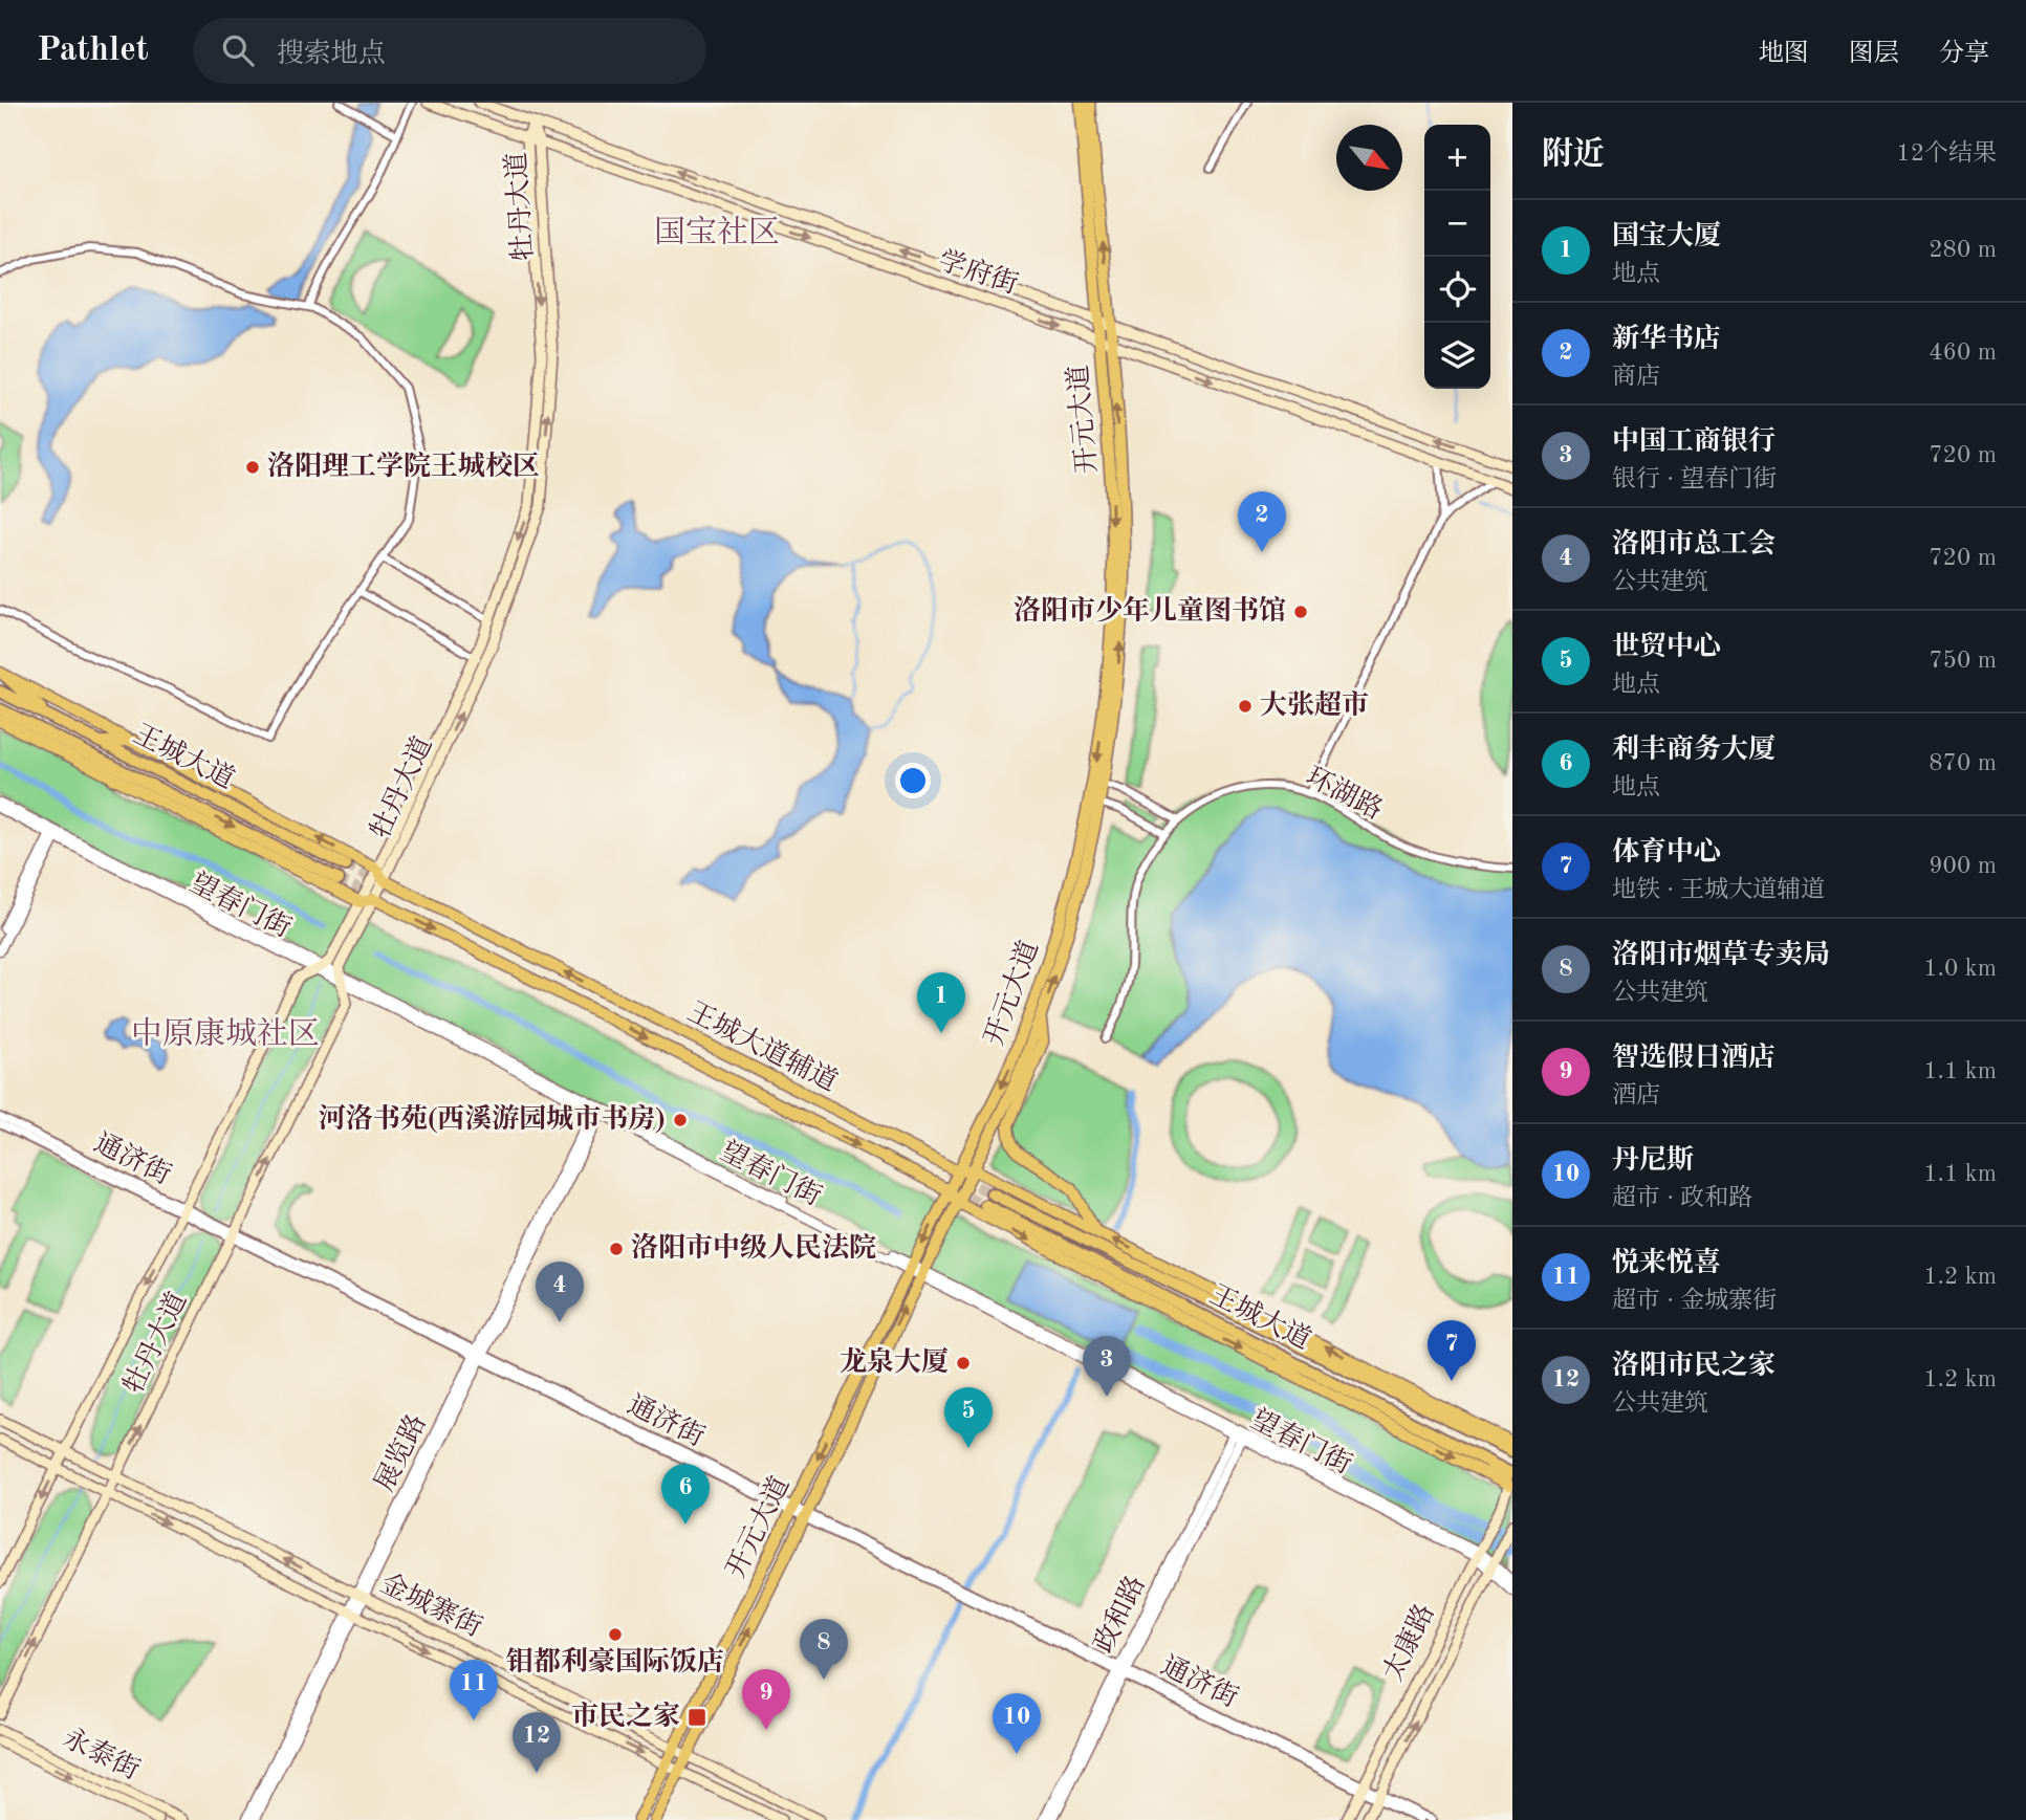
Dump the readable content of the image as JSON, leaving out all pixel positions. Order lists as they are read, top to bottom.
{
  "streets": {
    "highway": ["王城大道"],
    "main road": [
      "牡丹大道",
      "学府街",
      "开元大道",
      "王城大道辅道",
      "金城寨街",
      "太康路",
      "永泰街"
    ],
    "street": [
      "环湖路",
      "望春门街",
      "通济街",
      "展览路",
      "政和路"
    ]
  },
  "crossings": [
    ["牡丹大道", "学府街"],
    ["牡丹大道", "望春门街"],
    ["牡丹大道", "王城大道辅道"],
    ["牡丹大道", "通济街"],
    ["牡丹大道", "金城寨街"],
    ["学府街", "开元大道"],
    ["开元大道", "望春门街"],
    ["开元大道", "王城大道辅道"],
    ["开元大道", "通济街"],
    ["开元大道", "金城寨街"],
    ["王城大道", "王城大道辅道"],
    ["王城大道", "太康路"],
    ["望春门街", "展览路"],
    ["望春门街", "政和路"],
    ["望春门街", "太康路"],
    ["王城大道辅道", "太康路"],
    ["通济街", "展览路"],
    ["通济街", "政和路"],
    ["通济街", "太康路"],
    ["展览路", "金城寨街"]
  ],
  "districts": ["国宝社区", "中原康城社区"],
  "places": {
    "other": [
      "洛阳理工学院王城校区",
      "洛阳市少年儿童图书馆",
      "大张超市",
      "河洛书苑(西溪游园城市书房)",
      "洛阳市中级人民法院",
      "龙泉大厦",
      "钼都利豪国际饭店"
    ],
    "transit": ["市民之家"]
  },
  "north": "bottom right",
  "page": {
    "header": "Pathlet",
    "search": "搜索地点",
    "nav": ["地图", "图层", "分享"],
    "heading": ["附近", "12个结果"],
    "map_buttons": ["+", "−"],
    "list": [
      {
        "mark": "1",
        "name": "国宝大厦",
        "note": "地点",
        "value": "280 m"
      },
      {
        "mark": "2",
        "name": "新华书店",
        "note": "商店",
        "value": "460 m"
      },
      {
        "mark": "3",
        "name": "中国工商银行",
        "note": "银行 · 望春门街",
        "value": "720 m"
      },
      {
        "mark": "4",
        "name": "洛阳市总工会",
        "note": "公共建筑",
        "value": "720 m"
      },
      {
        "mark": "5",
        "name": "世贸中心",
        "note": "地点",
        "value": "750 m"
      },
      {
        "mark": "6",
        "name": "利丰商务大厦",
        "note": "地点",
        "value": "870 m"
      },
      {
        "mark": "7",
        "name": "体育中心",
        "note": "地铁 · 王城大道辅道",
        "value": "900 m"
      },
      {
        "mark": "8",
        "name": "洛阳市烟草专卖局",
        "note": "公共建筑",
        "value": "1.0 km"
      },
      {
        "mark": "9",
        "name": "智选假日酒店",
        "note": "酒店",
        "value": "1.1 km"
      },
      {
        "mark": "10",
        "name": "丹尼斯",
        "note": "超市 · 政和路",
        "value": "1.1 km"
      },
      {
        "mark": "11",
        "name": "悦来悦喜",
        "note": "超市 · 金城寨街",
        "value": "1.2 km"
      },
      {
        "mark": "12",
        "name": "洛阳市民之家",
        "note": "公共建筑",
        "value": "1.2 km"
      }
    ],
    "pins": [
      "2",
      "1",
      "4",
      "7",
      "3",
      "5",
      "6",
      "8",
      "11",
      "9",
      "10",
      "12"
    ]
  }
}
